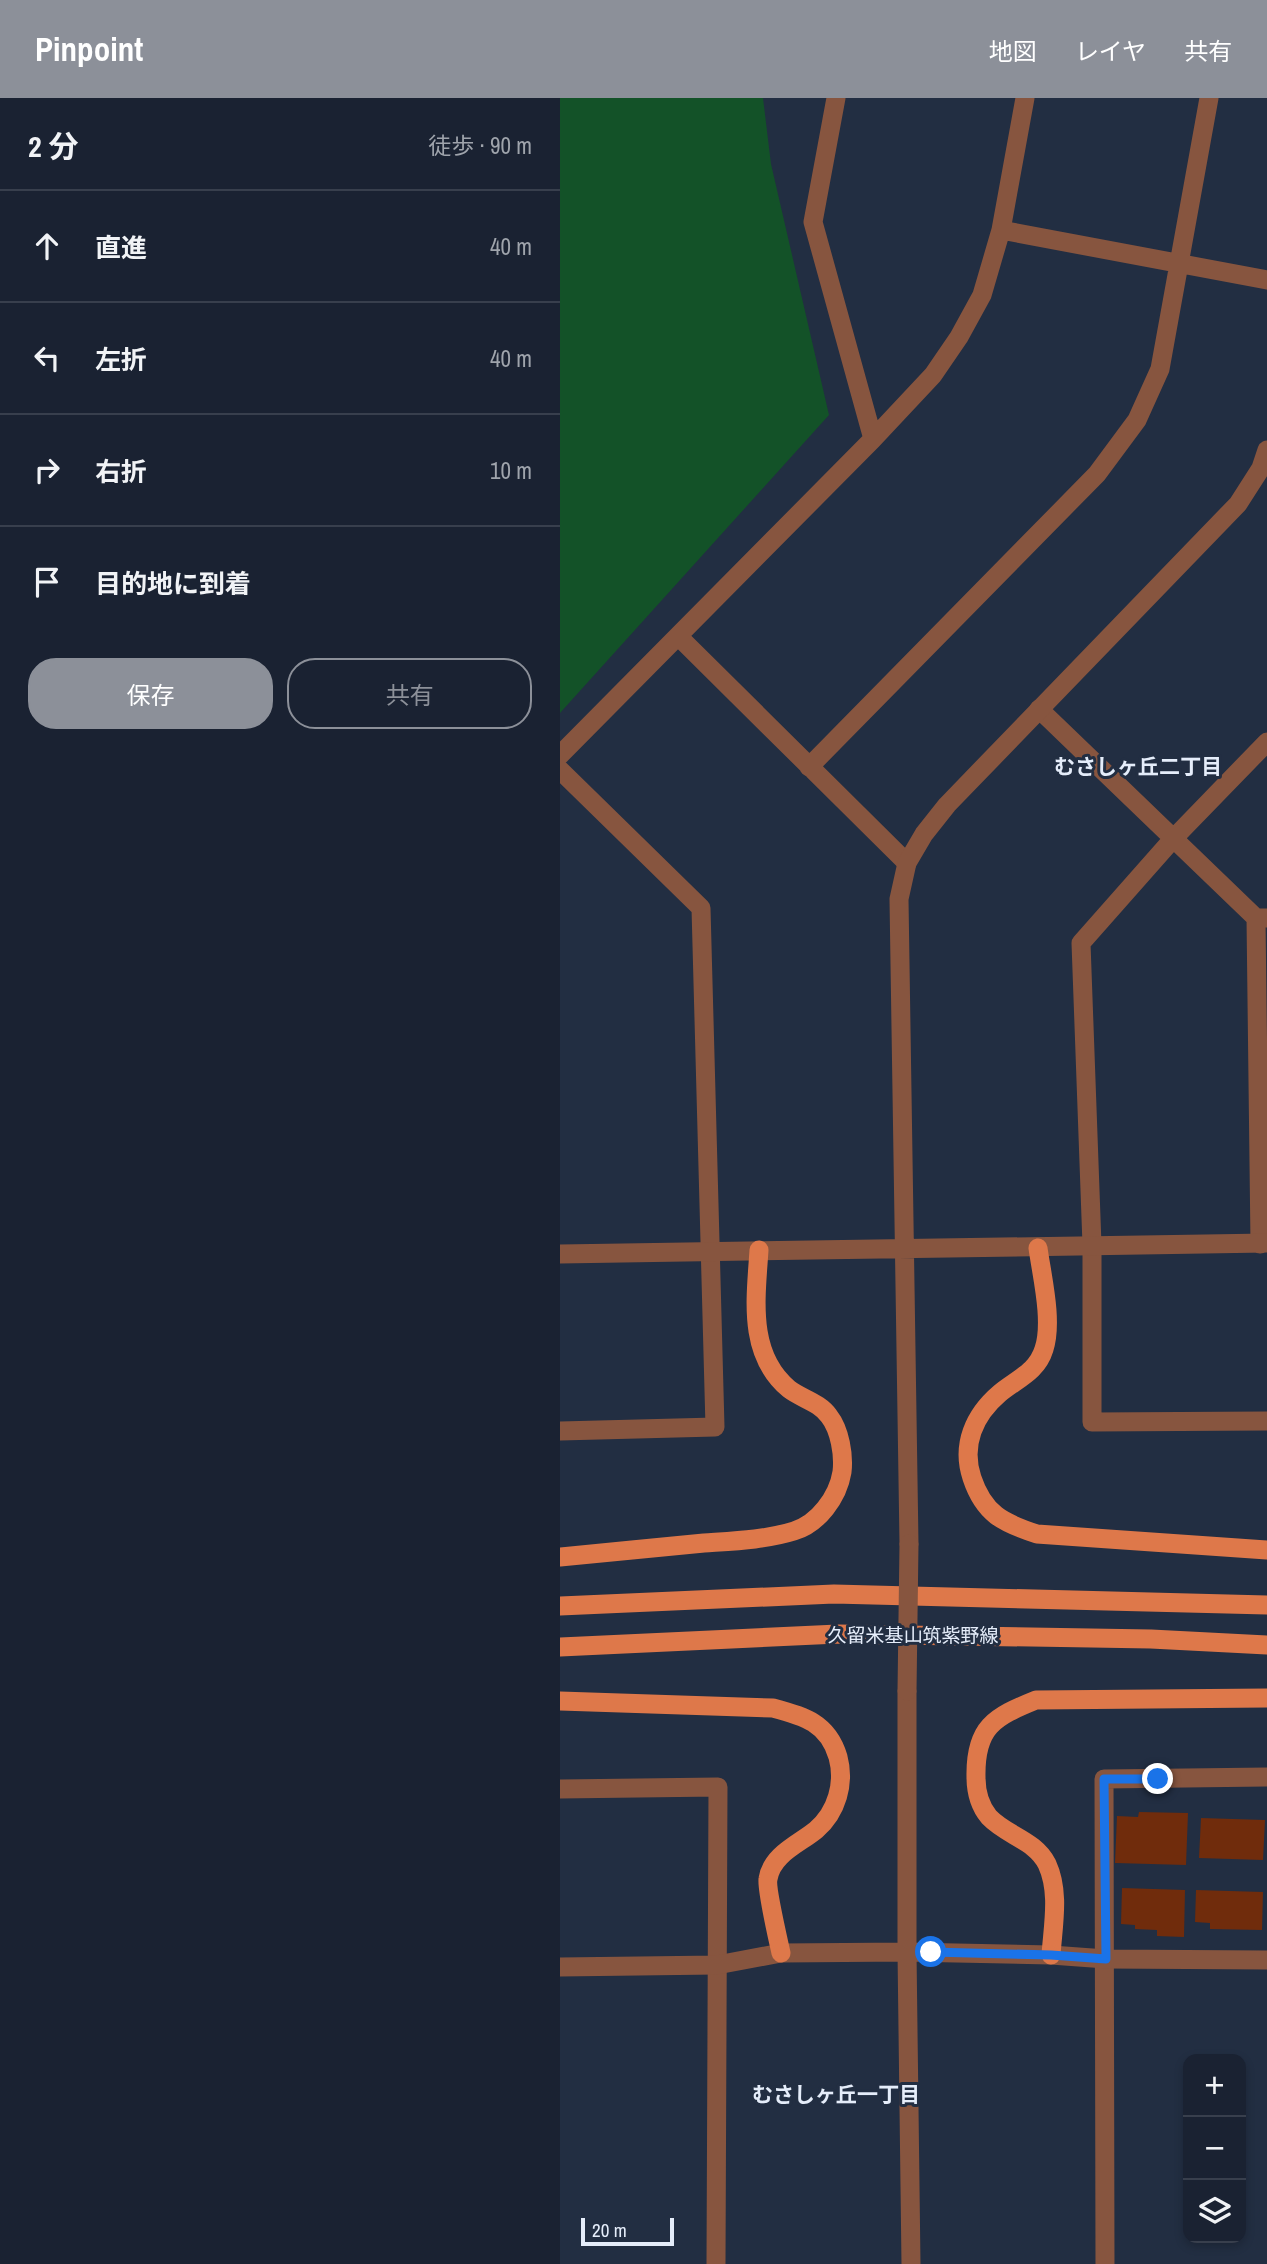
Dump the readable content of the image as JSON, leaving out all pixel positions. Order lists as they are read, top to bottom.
{
  "streets": {
    "main road": ["久留米基山筑紫野線"]
  },
  "districts": ["むさしヶ丘二丁目", "むさしヶ丘一丁目"],
  "scale_bar": "20 m",
  "page": {
    "header": "Pinpoint",
    "nav": ["地図", "レイヤ", "共有"],
    "heading": ["2 分", "徒歩 · 90 m"],
    "list": [
      ["直進", "40 m"],
      ["左折", "40 m"],
      ["右折", "10 m"],
      "目的地に到着"
    ],
    "buttons": ["保存", "共有"],
    "map_buttons": ["+", "−"],
    "scale": "20 m"
  }
}
